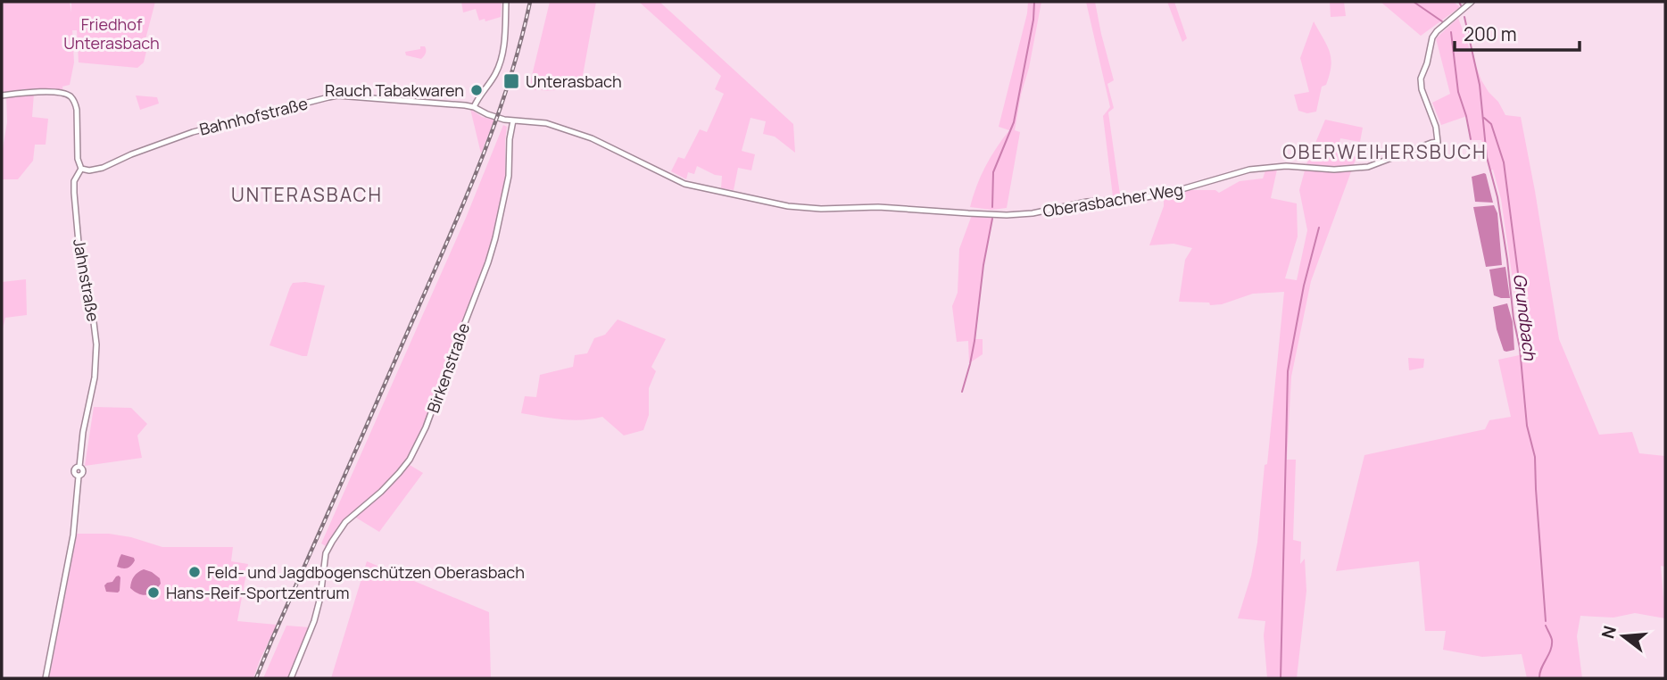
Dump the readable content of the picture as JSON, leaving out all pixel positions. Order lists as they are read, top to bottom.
{
  "streets": {
    "street": [
      "Bahnhofstraße",
      "Oberasbacher Weg",
      "Jahnstraße",
      "Birkenstraße"
    ]
  },
  "crossings": [
    ["Bahnhofstraße", "Oberasbacher Weg"],
    ["Bahnhofstraße", "Jahnstraße"],
    ["Bahnhofstraße", "Birkenstraße"],
    ["Oberasbacher Weg", "Birkenstraße"]
  ],
  "districts": ["OBERWEIHERSBUCH", "UNTERASBACH"],
  "water": ["Grundbach"],
  "parks": ["Friedhof Unterasbach"],
  "places": {
    "transit": ["Unterasbach"],
    "other": ["Rauch Tabakwaren", "Feld- und Jagdbogenschützen Oberasbach", "Hans-Reif-Sportzentrum"]
  },
  "scale_bar": "200 m",
  "north": "left"
}
